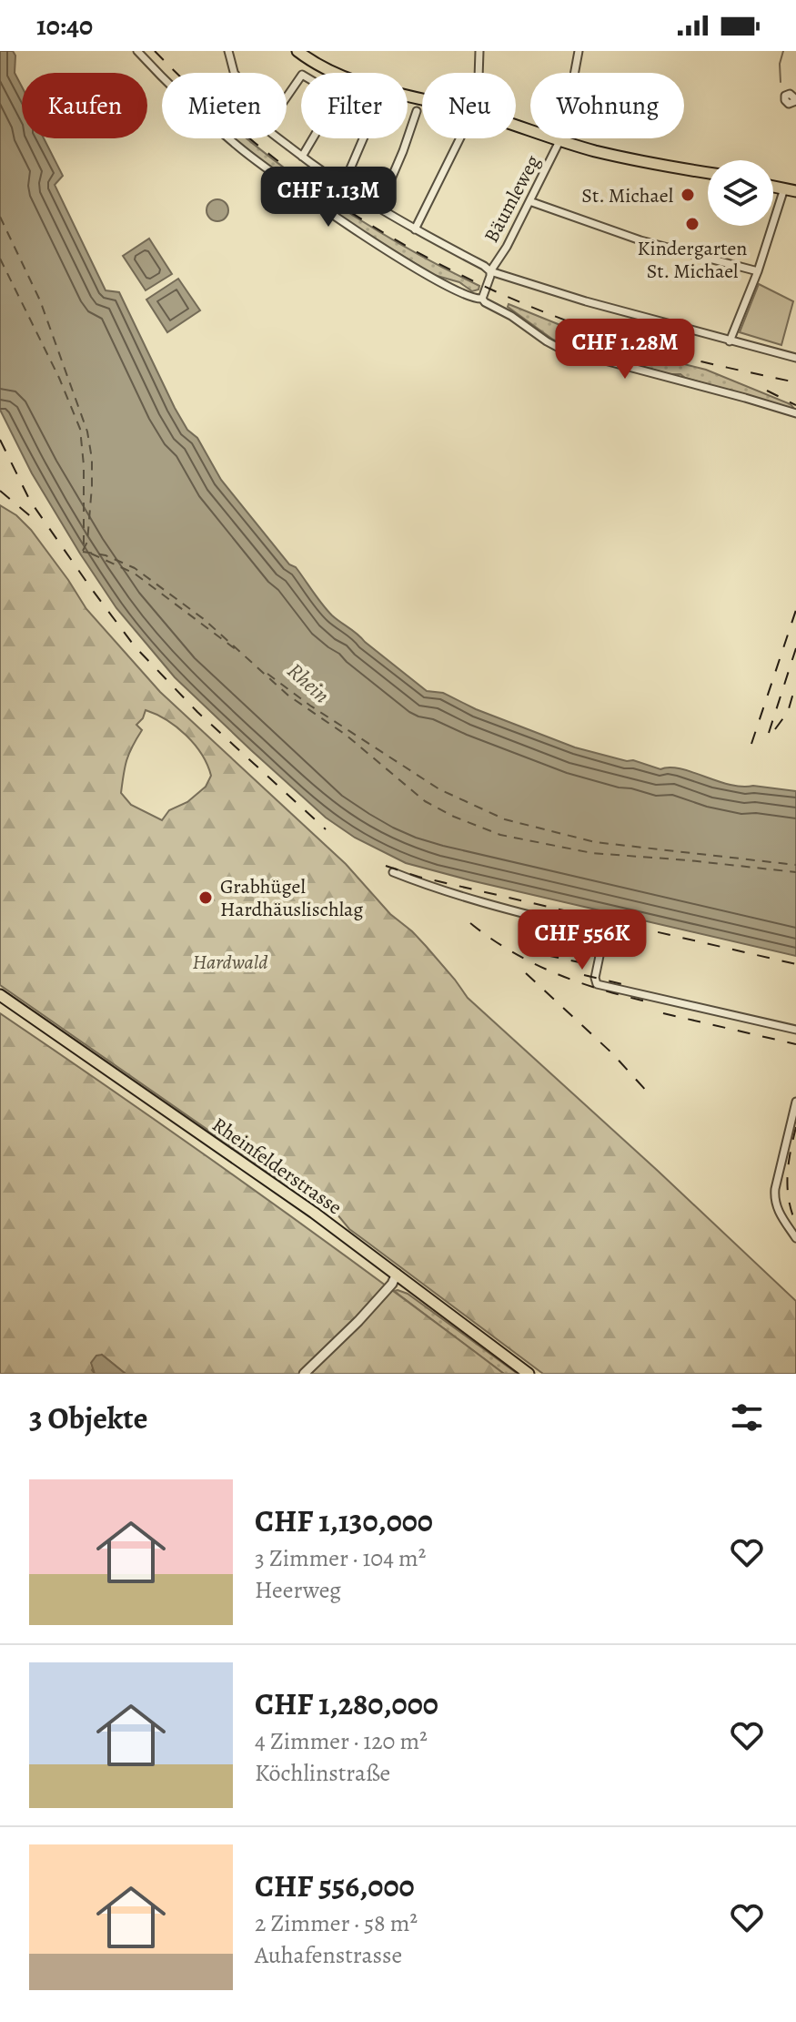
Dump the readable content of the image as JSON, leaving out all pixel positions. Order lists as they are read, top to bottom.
{
  "streets": {
    "main road": ["Rheinfelderstrasse"],
    "street": ["Bäumleweg"]
  },
  "water": ["Rhein"],
  "parks": ["Hardwald"],
  "places": ["St. Michael", "Kindergarten St. Michael", "Grabhügel Hardhäuslischlag"],
  "page": {
    "status": "10:40",
    "chip": [
      "Kaufen",
      "Mieten",
      "Filter",
      "Neu",
      "Wohnung"
    ],
    "price": ["CHF 1.13M", "CHF 1.28M", "CHF 556K"],
    "heading": "3 Objekte",
    "list": [
      {
        "name": "CHF 1,130,000",
        "note": "3 Zimmer · 104 m² · Heerweg"
      },
      {
        "name": "CHF 1,280,000",
        "note": "4 Zimmer · 120 m² · Köchlinstraße"
      },
      {
        "name": "CHF 556,000",
        "note": "2 Zimmer · 58 m² · Auhafenstrasse"
      }
    ]
  }
}
